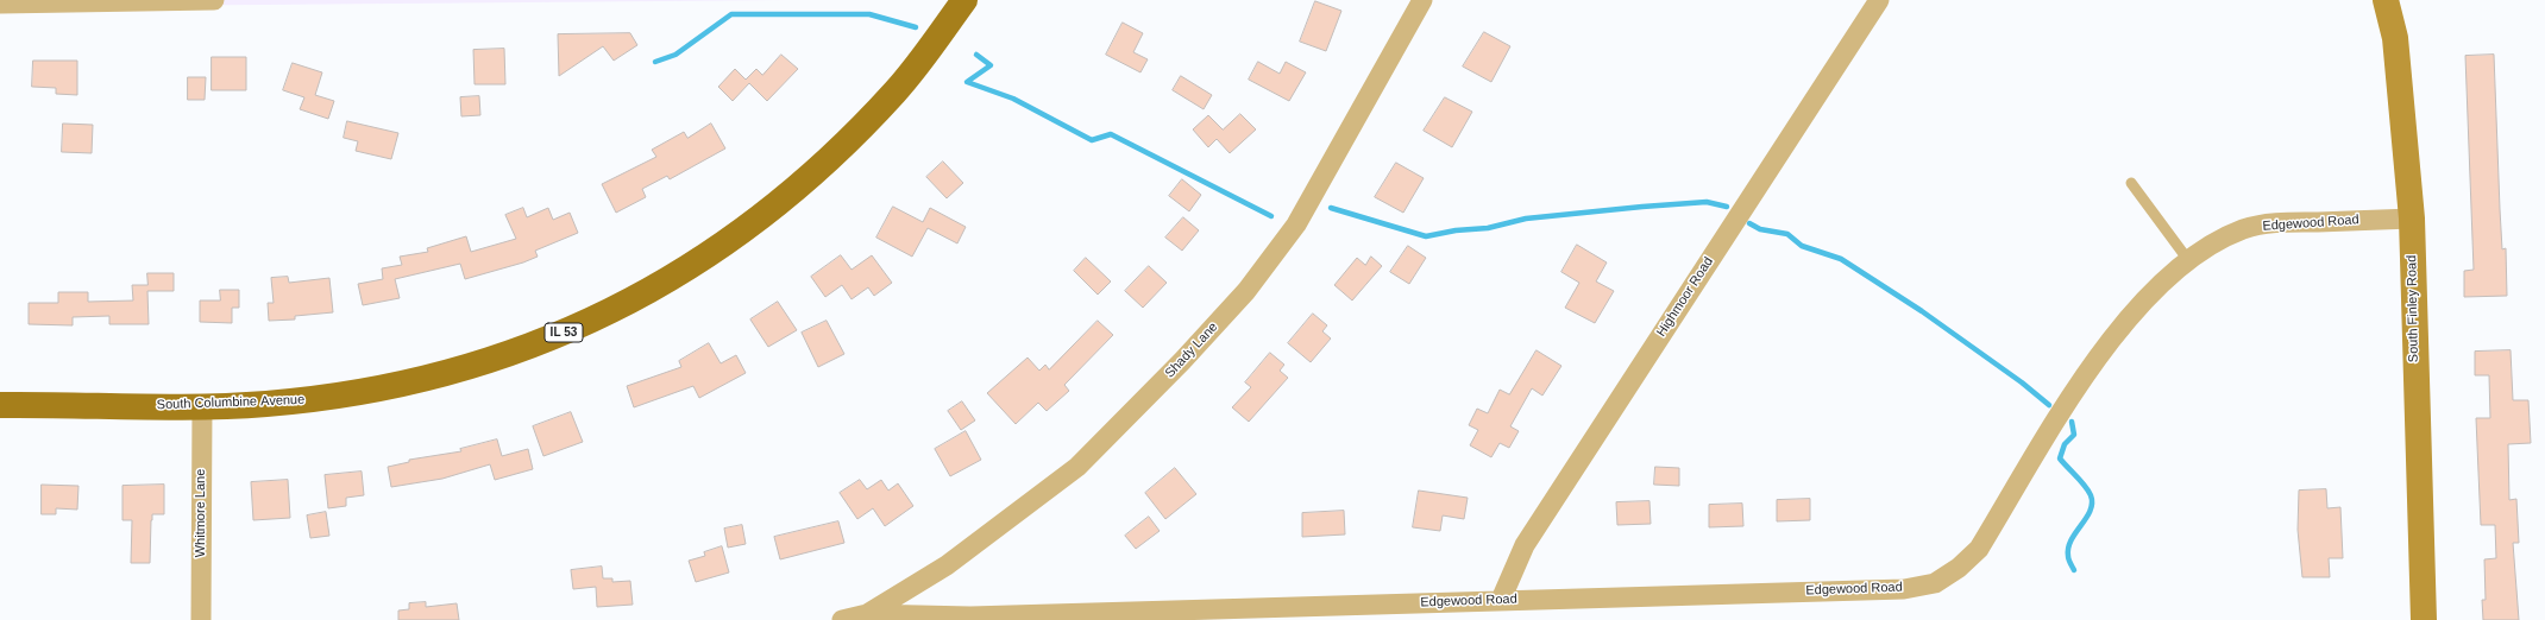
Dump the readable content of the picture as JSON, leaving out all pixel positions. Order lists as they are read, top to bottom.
{
  "streets": {
    "main road": ["South Finley Road", "IL 53", "South Columbine Avenue"],
    "street": [
      "Edgewood Road",
      "Highmoor Road",
      "Shady Lane",
      "Whitmore Lane"
    ]
  },
  "crossings": [
    ["Edgewood Road", "Highmoor Road"],
    ["Edgewood Road", "South Finley Road"],
    ["Edgewood Road", "Shady Lane"],
    ["South Columbine Avenue", "Whitmore Lane"]
  ]
}
